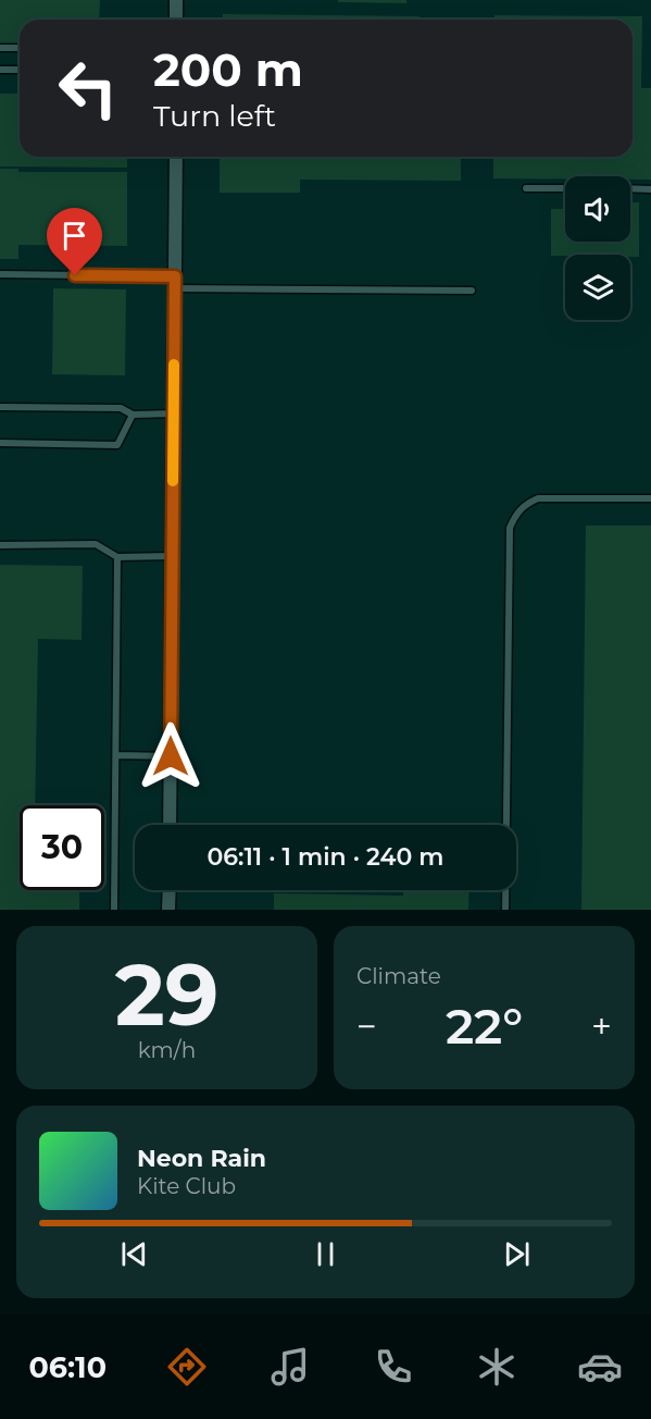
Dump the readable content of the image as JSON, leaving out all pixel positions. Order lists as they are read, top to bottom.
{
  "page": {
    "turn": ["200 m", "Turn left"],
    "limit": "30",
    "trip": "06:11 · 1 min · 240 m",
    "tile": [
      ["29", "km/h"],
      "Climate"
    ],
    "heat": ["−", "22°", "+"],
    "song": ["Neon Rain", "Kite Club"],
    "tabs": "06:10"
  }
}
